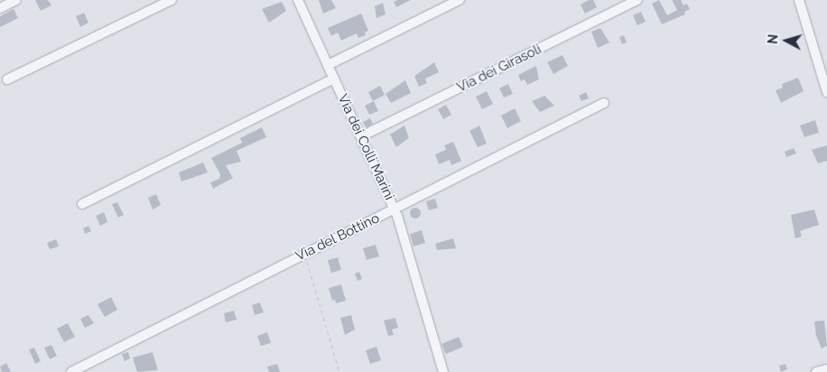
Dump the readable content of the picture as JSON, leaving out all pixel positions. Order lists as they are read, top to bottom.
{
  "streets": {
    "street": ["Via dei Girasoli", "Via dei Colli Marini", "Via del Bottino"]
  },
  "crossings": [
    ["Via dei Girasoli", "Via dei Colli Marini"],
    ["Via dei Colli Marini", "Via del Bottino"]
  ],
  "north": "left"
}
